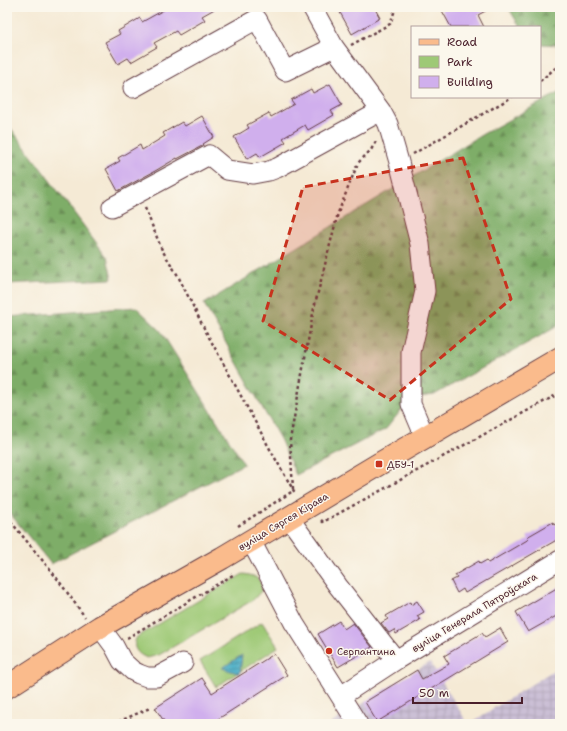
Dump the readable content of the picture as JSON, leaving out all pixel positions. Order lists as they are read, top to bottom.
{
  "streets": {
    "main road": ["вуліца Сяргея Кірава"],
    "street": ["вуліца Генерала Пятроўскага"]
  },
  "places": {
    "transit": ["ДБУ-1"],
    "other": ["Серпантина"]
  },
  "legend": ["Road", "Park", "Building"],
  "scale_bar": "50 m"
}
